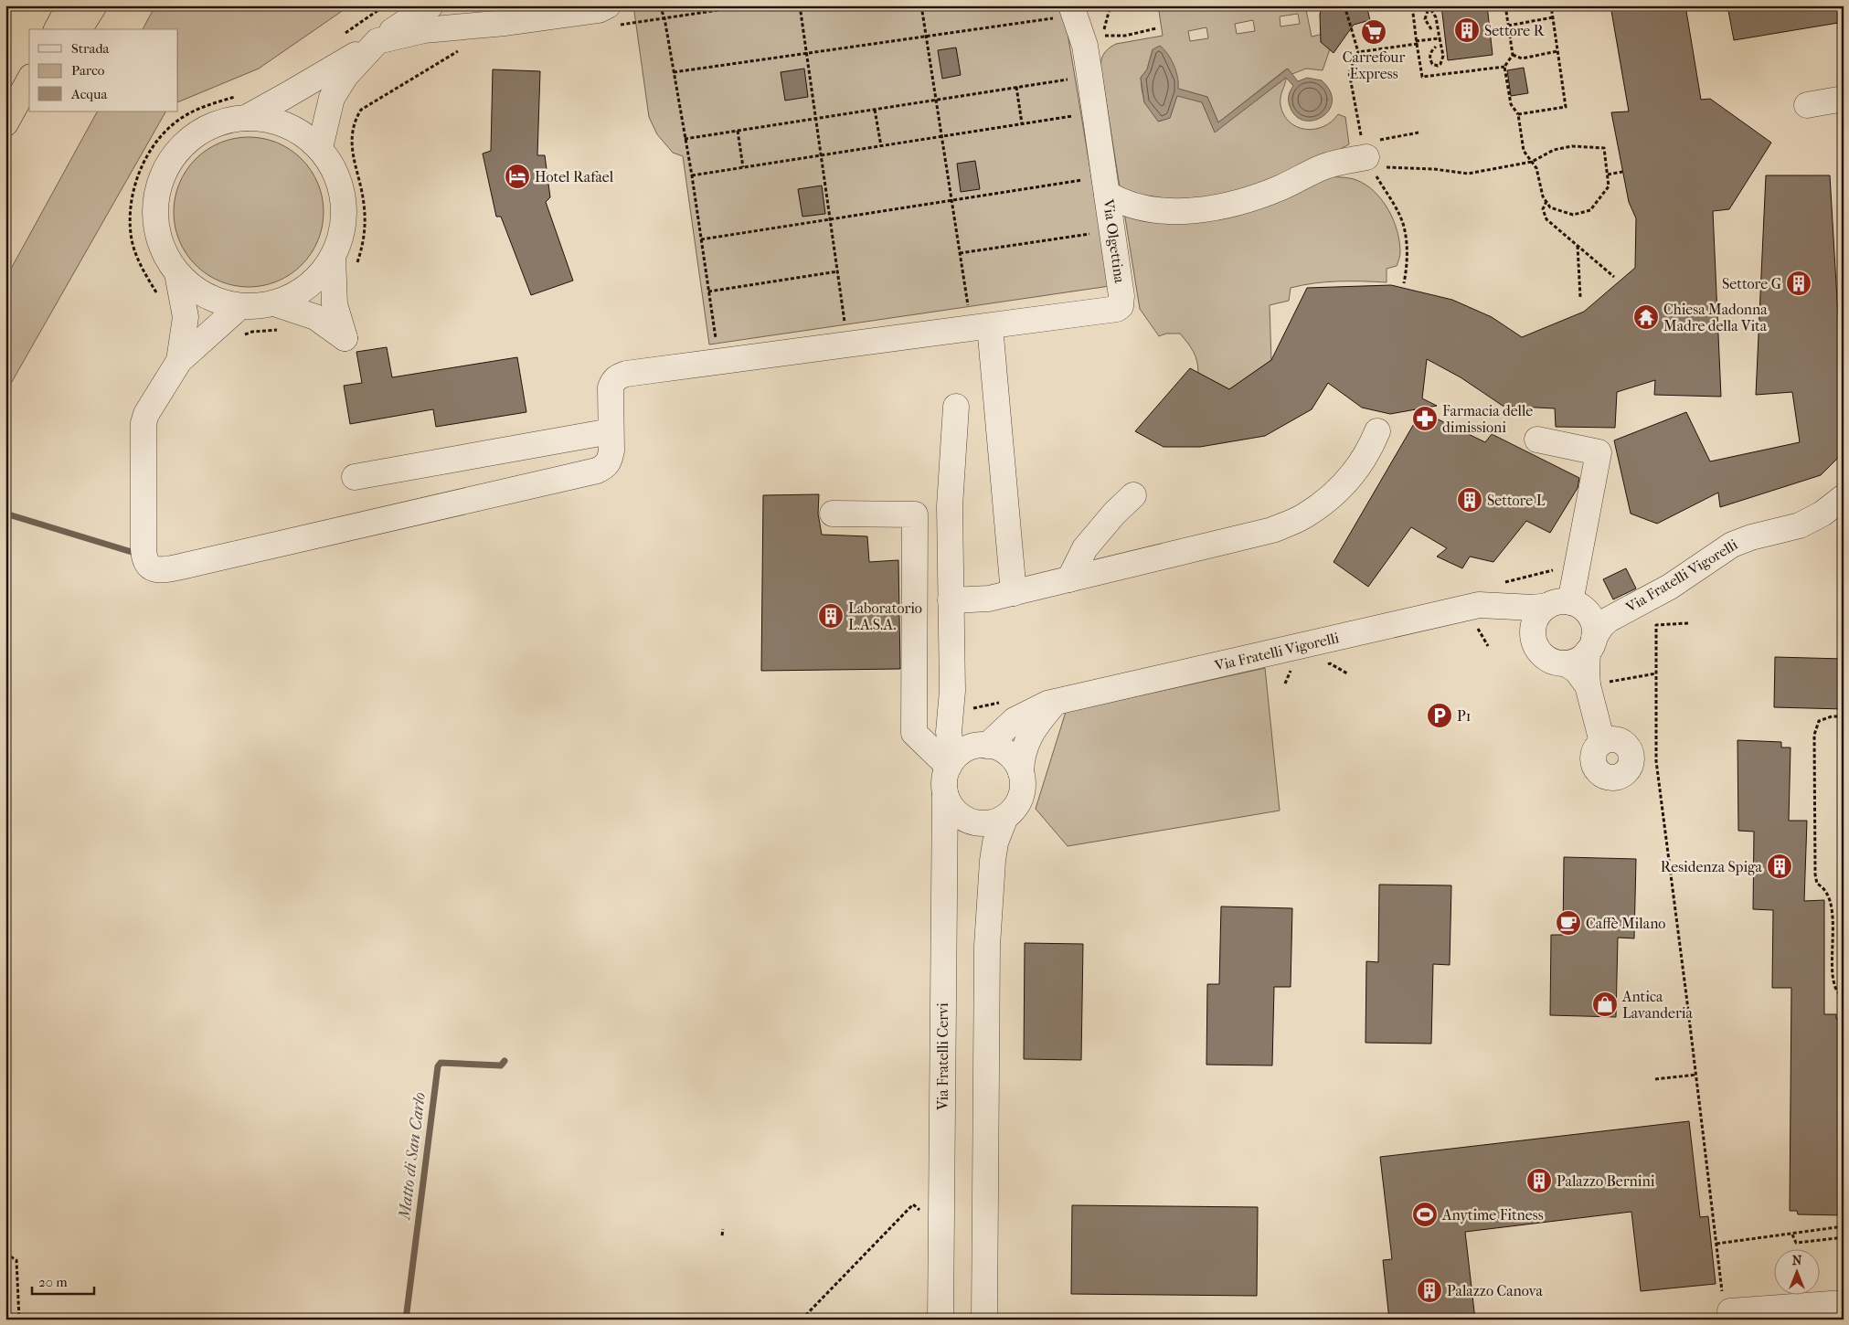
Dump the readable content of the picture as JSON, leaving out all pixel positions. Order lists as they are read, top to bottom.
{
  "streets": {
    "street": ["Via Olgettina", "Via Fratelli Vigorelli", "Via Fratelli Cervi"]
  },
  "crossings": [
    ["Via Fratelli Vigorelli", "Via Fratelli Cervi"]
  ],
  "water": ["Matto di San Carlo"],
  "places": {
    "building": [
      "Settore R",
      "Settore G",
      "Settore L",
      "Laboratorio L.A.S.A.",
      "Residenza Spiga",
      "Palazzo Bernini",
      "Palazzo Canova"
    ],
    "supermarket": ["Carrefour Express"],
    "hotel": ["Hotel Rafael"],
    "temple": ["Chiesa Madonna Madre della Vita"],
    "pharmacy": ["Farmacia delle dimissioni"],
    "parking": ["P1"],
    "cafe": ["Caffè Milano"],
    "shop": ["Antica Lavanderia"],
    "sports": ["Anytime Fitness"]
  },
  "legend": ["Strada", "Parco", "Acqua"],
  "scale_bar": "20 m",
  "north": "top"
}
